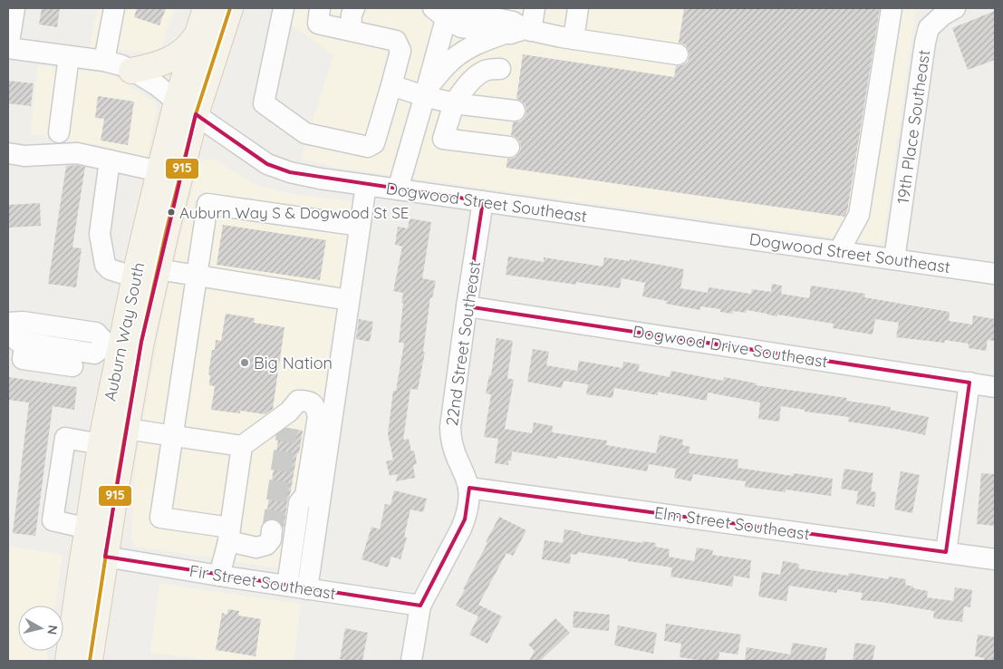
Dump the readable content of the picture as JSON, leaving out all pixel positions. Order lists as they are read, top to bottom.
{
  "streets": {
    "main road": ["Auburn Way South"],
    "street": [
      "19th Place Southeast",
      "Dogwood Street Southeast",
      "22nd Street Southeast",
      "Dogwood Drive Southeast",
      "Elm Street Southeast",
      "Fir Street Southeast"
    ]
  },
  "crossings": [
    ["19th Place Southeast", "Dogwood Street Southeast"],
    ["Dogwood Street Southeast", "Auburn Way South"],
    ["Dogwood Street Southeast", "22nd Street Southeast"],
    ["Auburn Way South", "Fir Street Southeast"],
    ["22nd Street Southeast", "Dogwood Drive Southeast"],
    ["22nd Street Southeast", "Elm Street Southeast"],
    ["22nd Street Southeast", "Fir Street Southeast"]
  ],
  "places": ["Auburn Way S & Dogwood St SE", "Big Nation"],
  "lines": ["transit line 915"],
  "north": "right"
}
